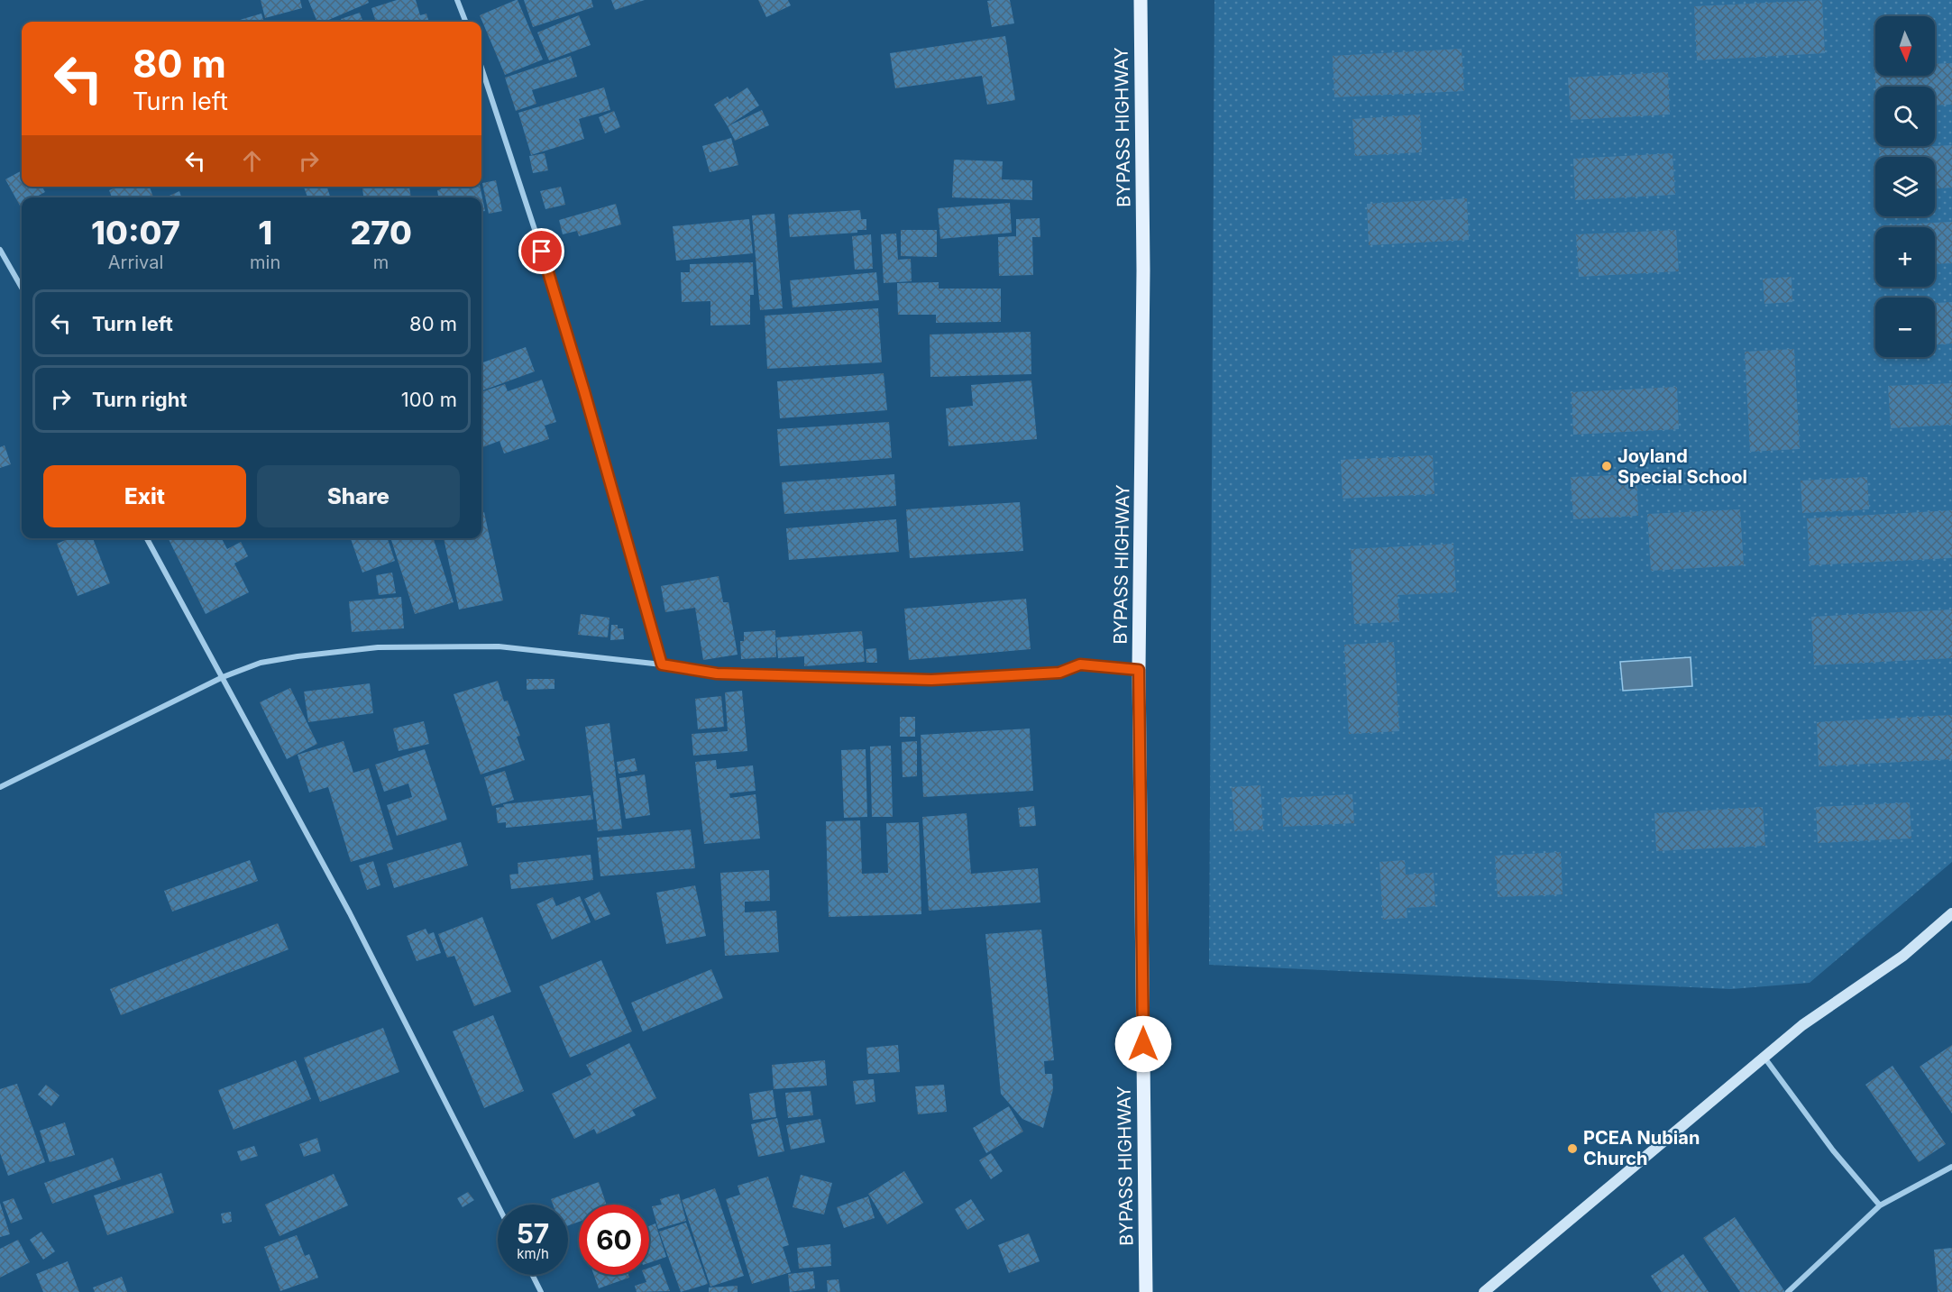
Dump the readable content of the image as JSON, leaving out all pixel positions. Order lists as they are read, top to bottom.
{
  "streets": {
    "main road": ["BYPASS HIGHWAY"]
  },
  "places": ["Joyland Special School", "PCEA Nubian Church"],
  "north": "bottom",
  "page": {
    "map_buttons": ["+", "−"],
    "turn": ["80 m", "Turn left"],
    "eta": [
      "10:07",
      "Arrival",
      "1",
      "min",
      "270",
      "m"
    ],
    "list": [
      {
        "name": "Turn left",
        "value": "80 m"
      },
      {
        "name": "Turn right",
        "value": "100 m"
      }
    ],
    "buttons": ["Exit", "Share"],
    "speed": "57 km/h",
    "limit": "60"
  }
}
